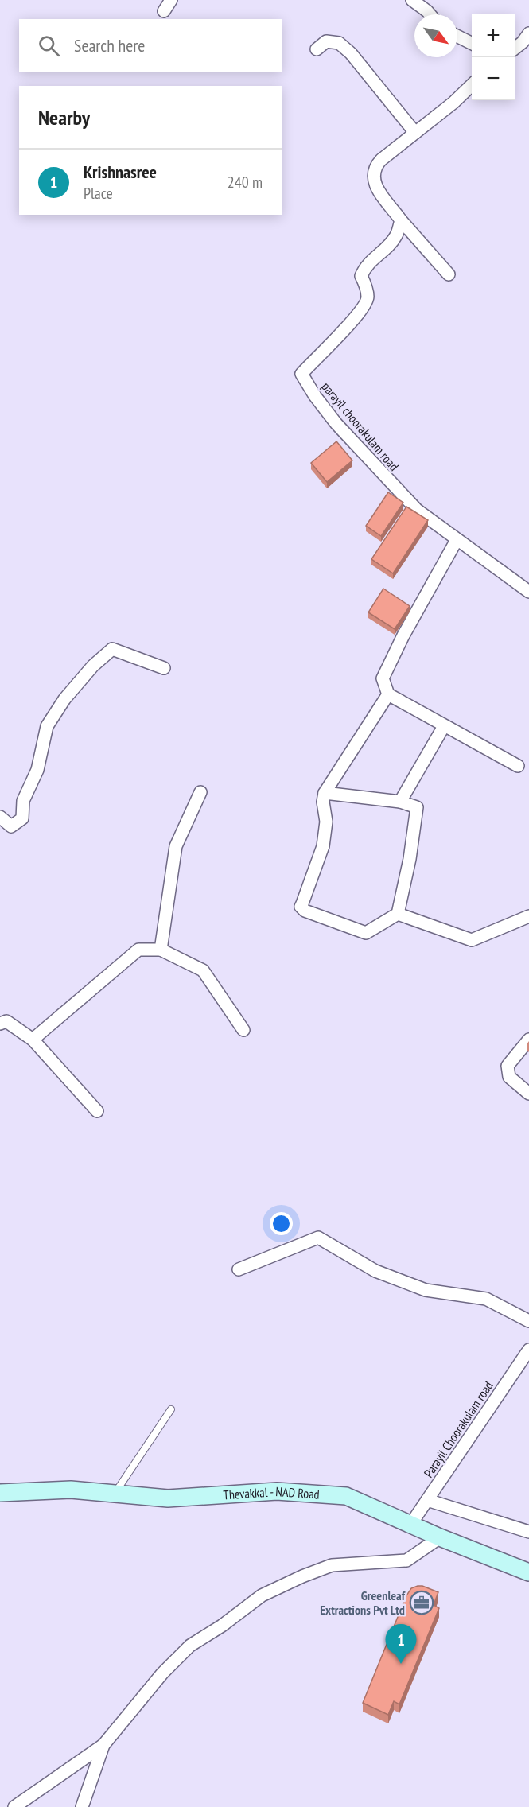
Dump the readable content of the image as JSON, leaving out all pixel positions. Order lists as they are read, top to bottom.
{
  "streets": {
    "main road": ["Thevakkal - NAD Road"],
    "street": ["parayil choorakulam road", "Parayil Choorakulam road"]
  },
  "crossings": [
    ["Parayil Choorakulam road", "Thevakkal - NAD Road"]
  ],
  "places": {
    "office": ["Greenleaf Extractions Pvt Ltd"]
  },
  "north": "bottom right",
  "page": {
    "map_buttons": ["+", "−"],
    "search": "Search here",
    "heading": "Nearby",
    "list": [
      {
        "mark": "1",
        "name": "Krishnasree",
        "note": "Place",
        "value": "240 m"
      }
    ],
    "pins": "1"
  }
}
